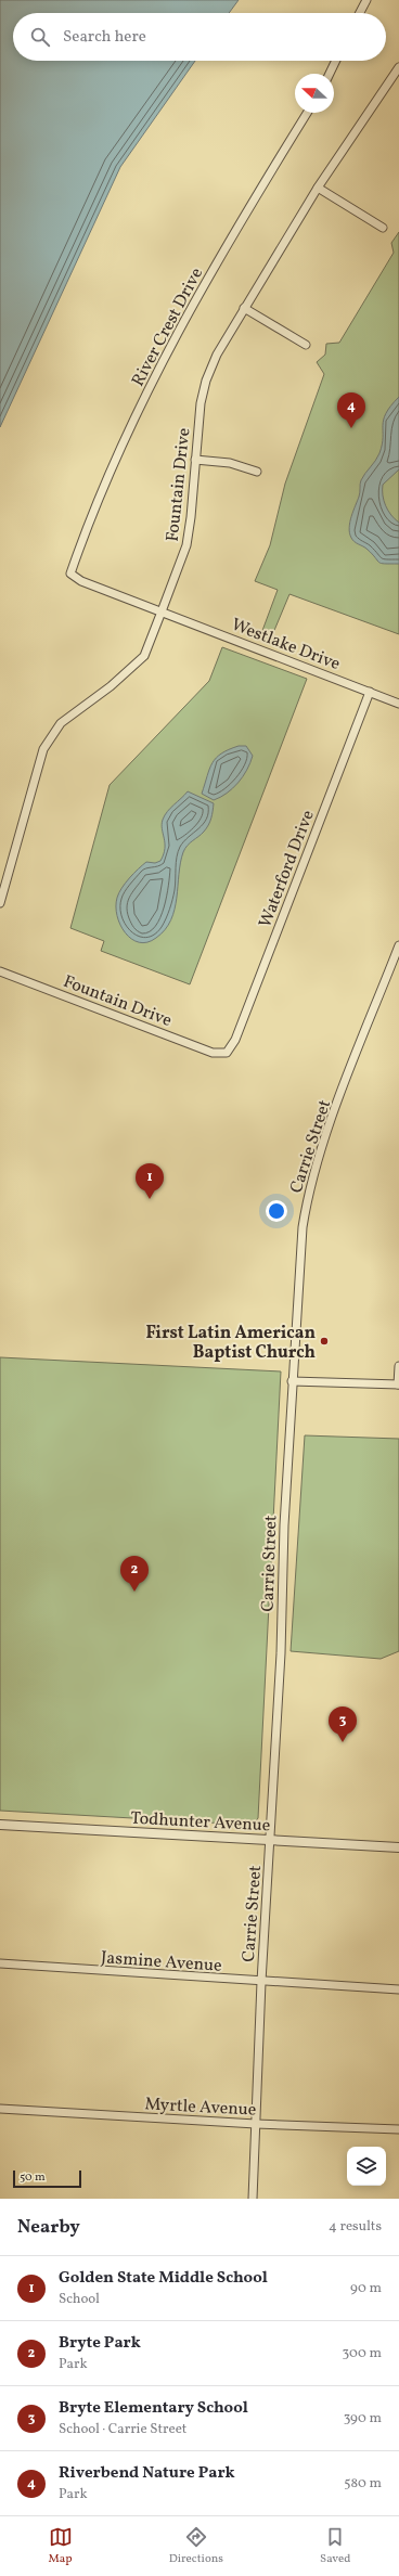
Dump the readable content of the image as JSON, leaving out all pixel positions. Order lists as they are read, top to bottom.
{
  "streets": {
    "street": [
      "River Crest Drive",
      "Fountain Drive",
      "Westlake Drive",
      "Waterford Drive",
      "Carrie Street",
      "Todhunter Avenue",
      "Jasmine Avenue",
      "Myrtle Avenue"
    ]
  },
  "crossings": [
    ["River Crest Drive", "Westlake Drive"],
    ["Fountain Drive", "Westlake Drive"],
    ["Fountain Drive", "Waterford Drive"],
    ["Westlake Drive", "Waterford Drive"],
    ["Carrie Street", "Todhunter Avenue"],
    ["Carrie Street", "Jasmine Avenue"],
    ["Carrie Street", "Myrtle Avenue"]
  ],
  "places": ["First Latin American Baptist Church"],
  "scale_bar": "50 m",
  "north": "left",
  "page": {
    "search": "Search here",
    "pins": [
      "4",
      "1",
      "2",
      "3"
    ],
    "scale": "50 m",
    "heading": ["Nearby", "4 results"],
    "list": [
      {
        "mark": "1",
        "name": "Golden State Middle School",
        "note": "School",
        "value": "90 m"
      },
      {
        "mark": "2",
        "name": "Bryte Park",
        "note": "Park",
        "value": "300 m"
      },
      {
        "mark": "3",
        "name": "Bryte Elementary School",
        "note": "School · Carrie Street",
        "value": "390 m"
      },
      {
        "mark": "4",
        "name": "Riverbend Nature Park",
        "note": "Park",
        "value": "580 m"
      }
    ],
    "nav": ["Map", "Directions", "Saved"]
  }
}
